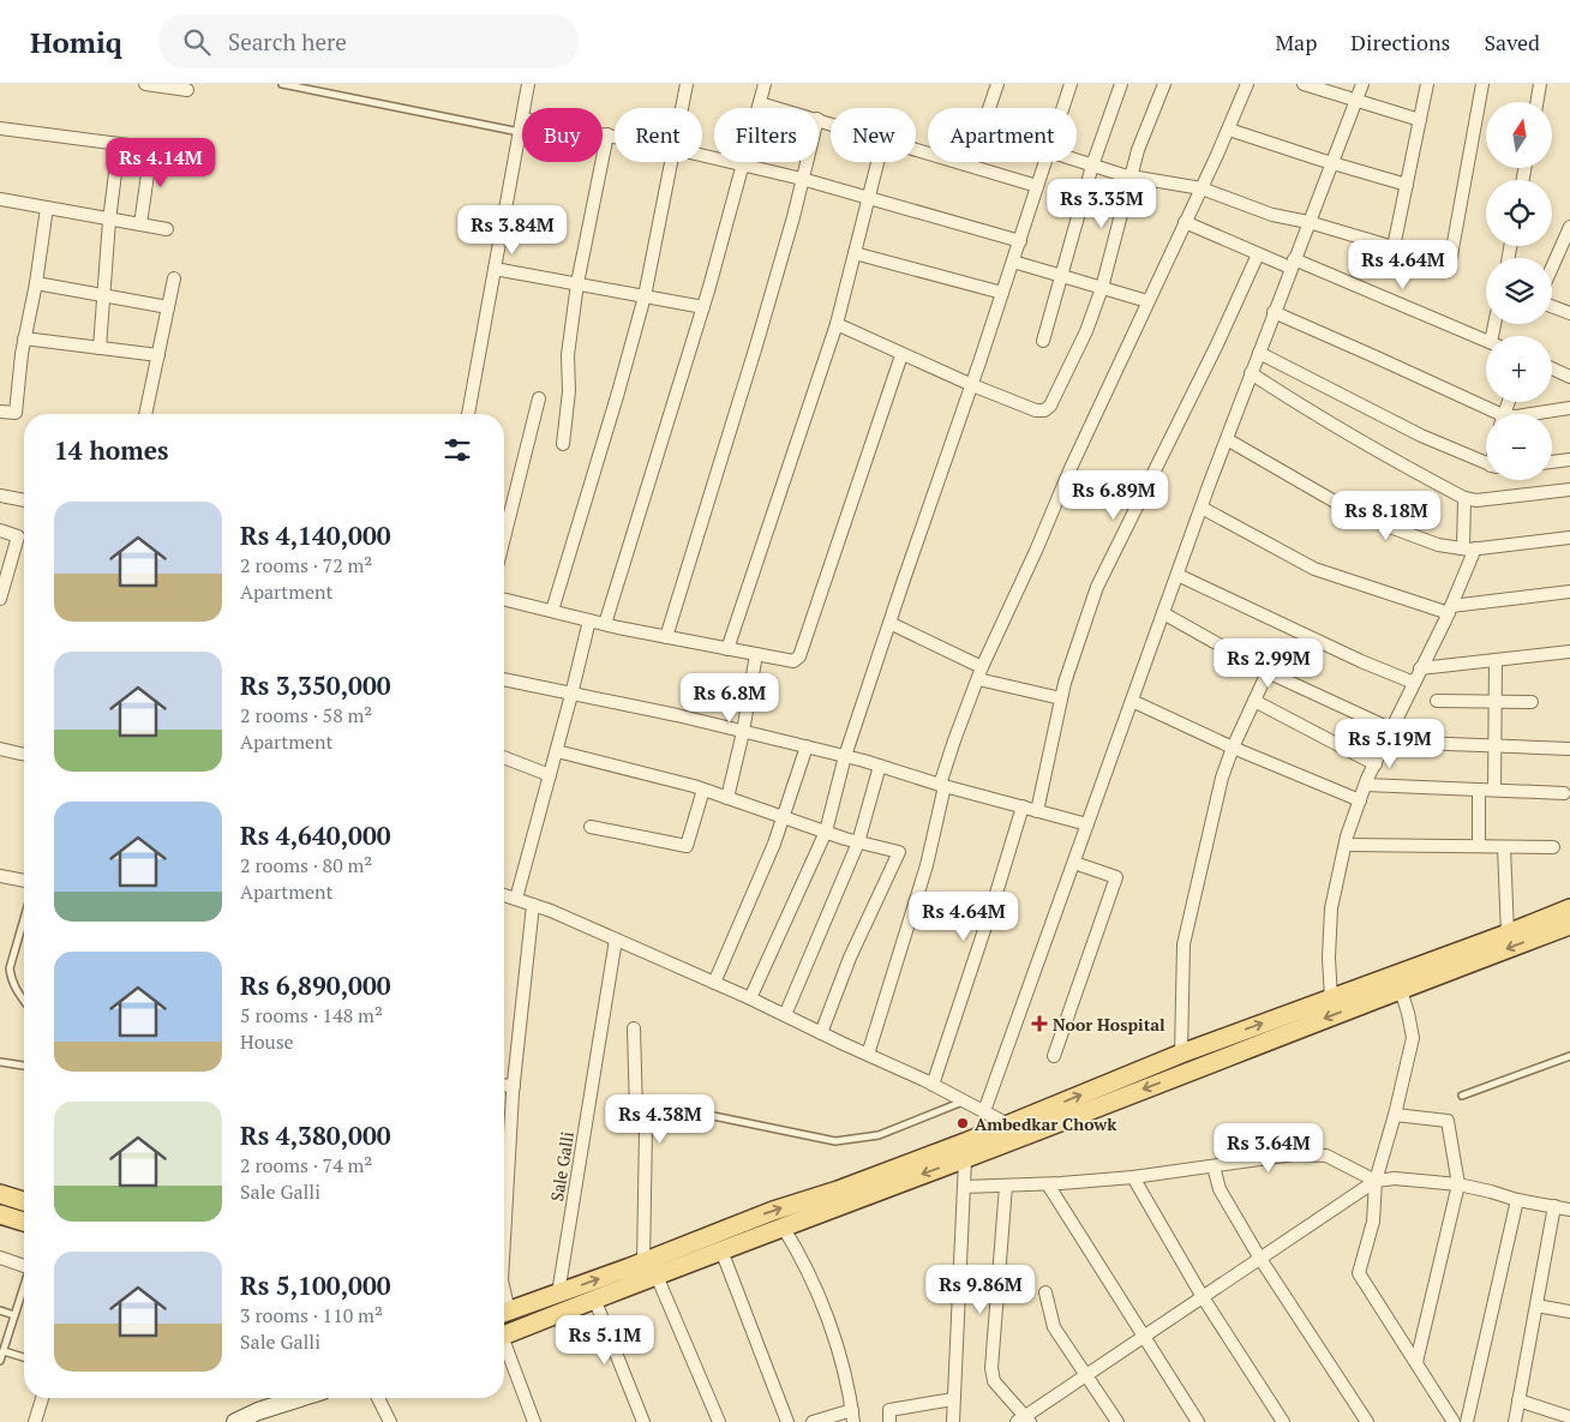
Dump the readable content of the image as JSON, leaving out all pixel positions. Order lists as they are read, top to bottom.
{
  "streets": {
    "street": ["Sale Galli"]
  },
  "places": {
    "health": ["Noor Hospital"],
    "other": ["Ambedkar Chowk"]
  },
  "north": "top",
  "page": {
    "header": "Homiq",
    "search": "Search here",
    "nav": ["Map", "Directions", "Saved"],
    "map_buttons": ["+", "−"],
    "chip": [
      "Buy",
      "Rent",
      "Filters",
      "New",
      "Apartment"
    ],
    "price": [
      "Rs 4.14M",
      "Rs 3.35M",
      "Rs 3.84M",
      "Rs 4.64M",
      "Rs 6.89M",
      "Rs 8.18M",
      "Rs 2.99M",
      "Rs 6.8M",
      "Rs 5.19M",
      "Rs 4.64M",
      "Rs 4.38M",
      "Rs 3.64M",
      "Rs 9.86M",
      "Rs 5.1M"
    ],
    "heading": "14 homes",
    "list": [
      {
        "name": "Rs 4,140,000",
        "note": "2 rooms · 72 m² · Apartment"
      },
      {
        "name": "Rs 3,350,000",
        "note": "2 rooms · 58 m² · Apartment"
      },
      {
        "name": "Rs 4,640,000",
        "note": "2 rooms · 80 m² · Apartment"
      },
      {
        "name": "Rs 6,890,000",
        "note": "5 rooms · 148 m² · House"
      },
      {
        "name": "Rs 4,380,000",
        "note": "2 rooms · 74 m² · Sale Galli"
      },
      {
        "name": "Rs 5,100,000",
        "note": "3 rooms · 110 m² · Sale Galli"
      }
    ]
  }
}
